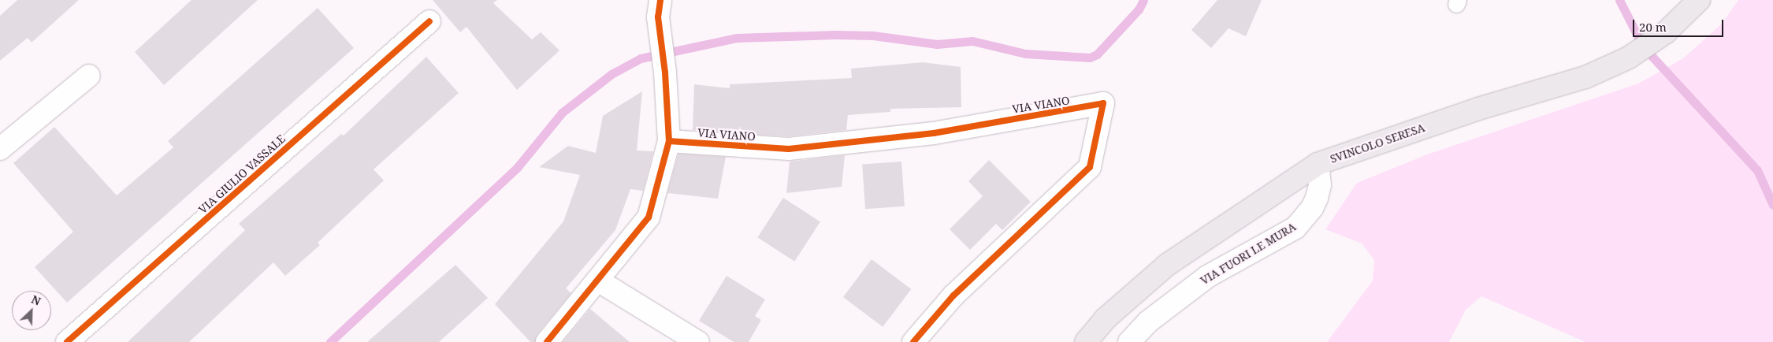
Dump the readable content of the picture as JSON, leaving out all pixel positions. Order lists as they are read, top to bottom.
{
  "streets": {
    "main road": ["SVINCOLO SERESA"],
    "street": ["VIA VIANO", "VIA GIULIO VASSALE", "VIA FUORI LE MURA"]
  },
  "crossings": [
    ["SVINCOLO SERESA", "VIA FUORI LE MURA"]
  ],
  "scale_bar": "20 m",
  "north": "top right"
}
